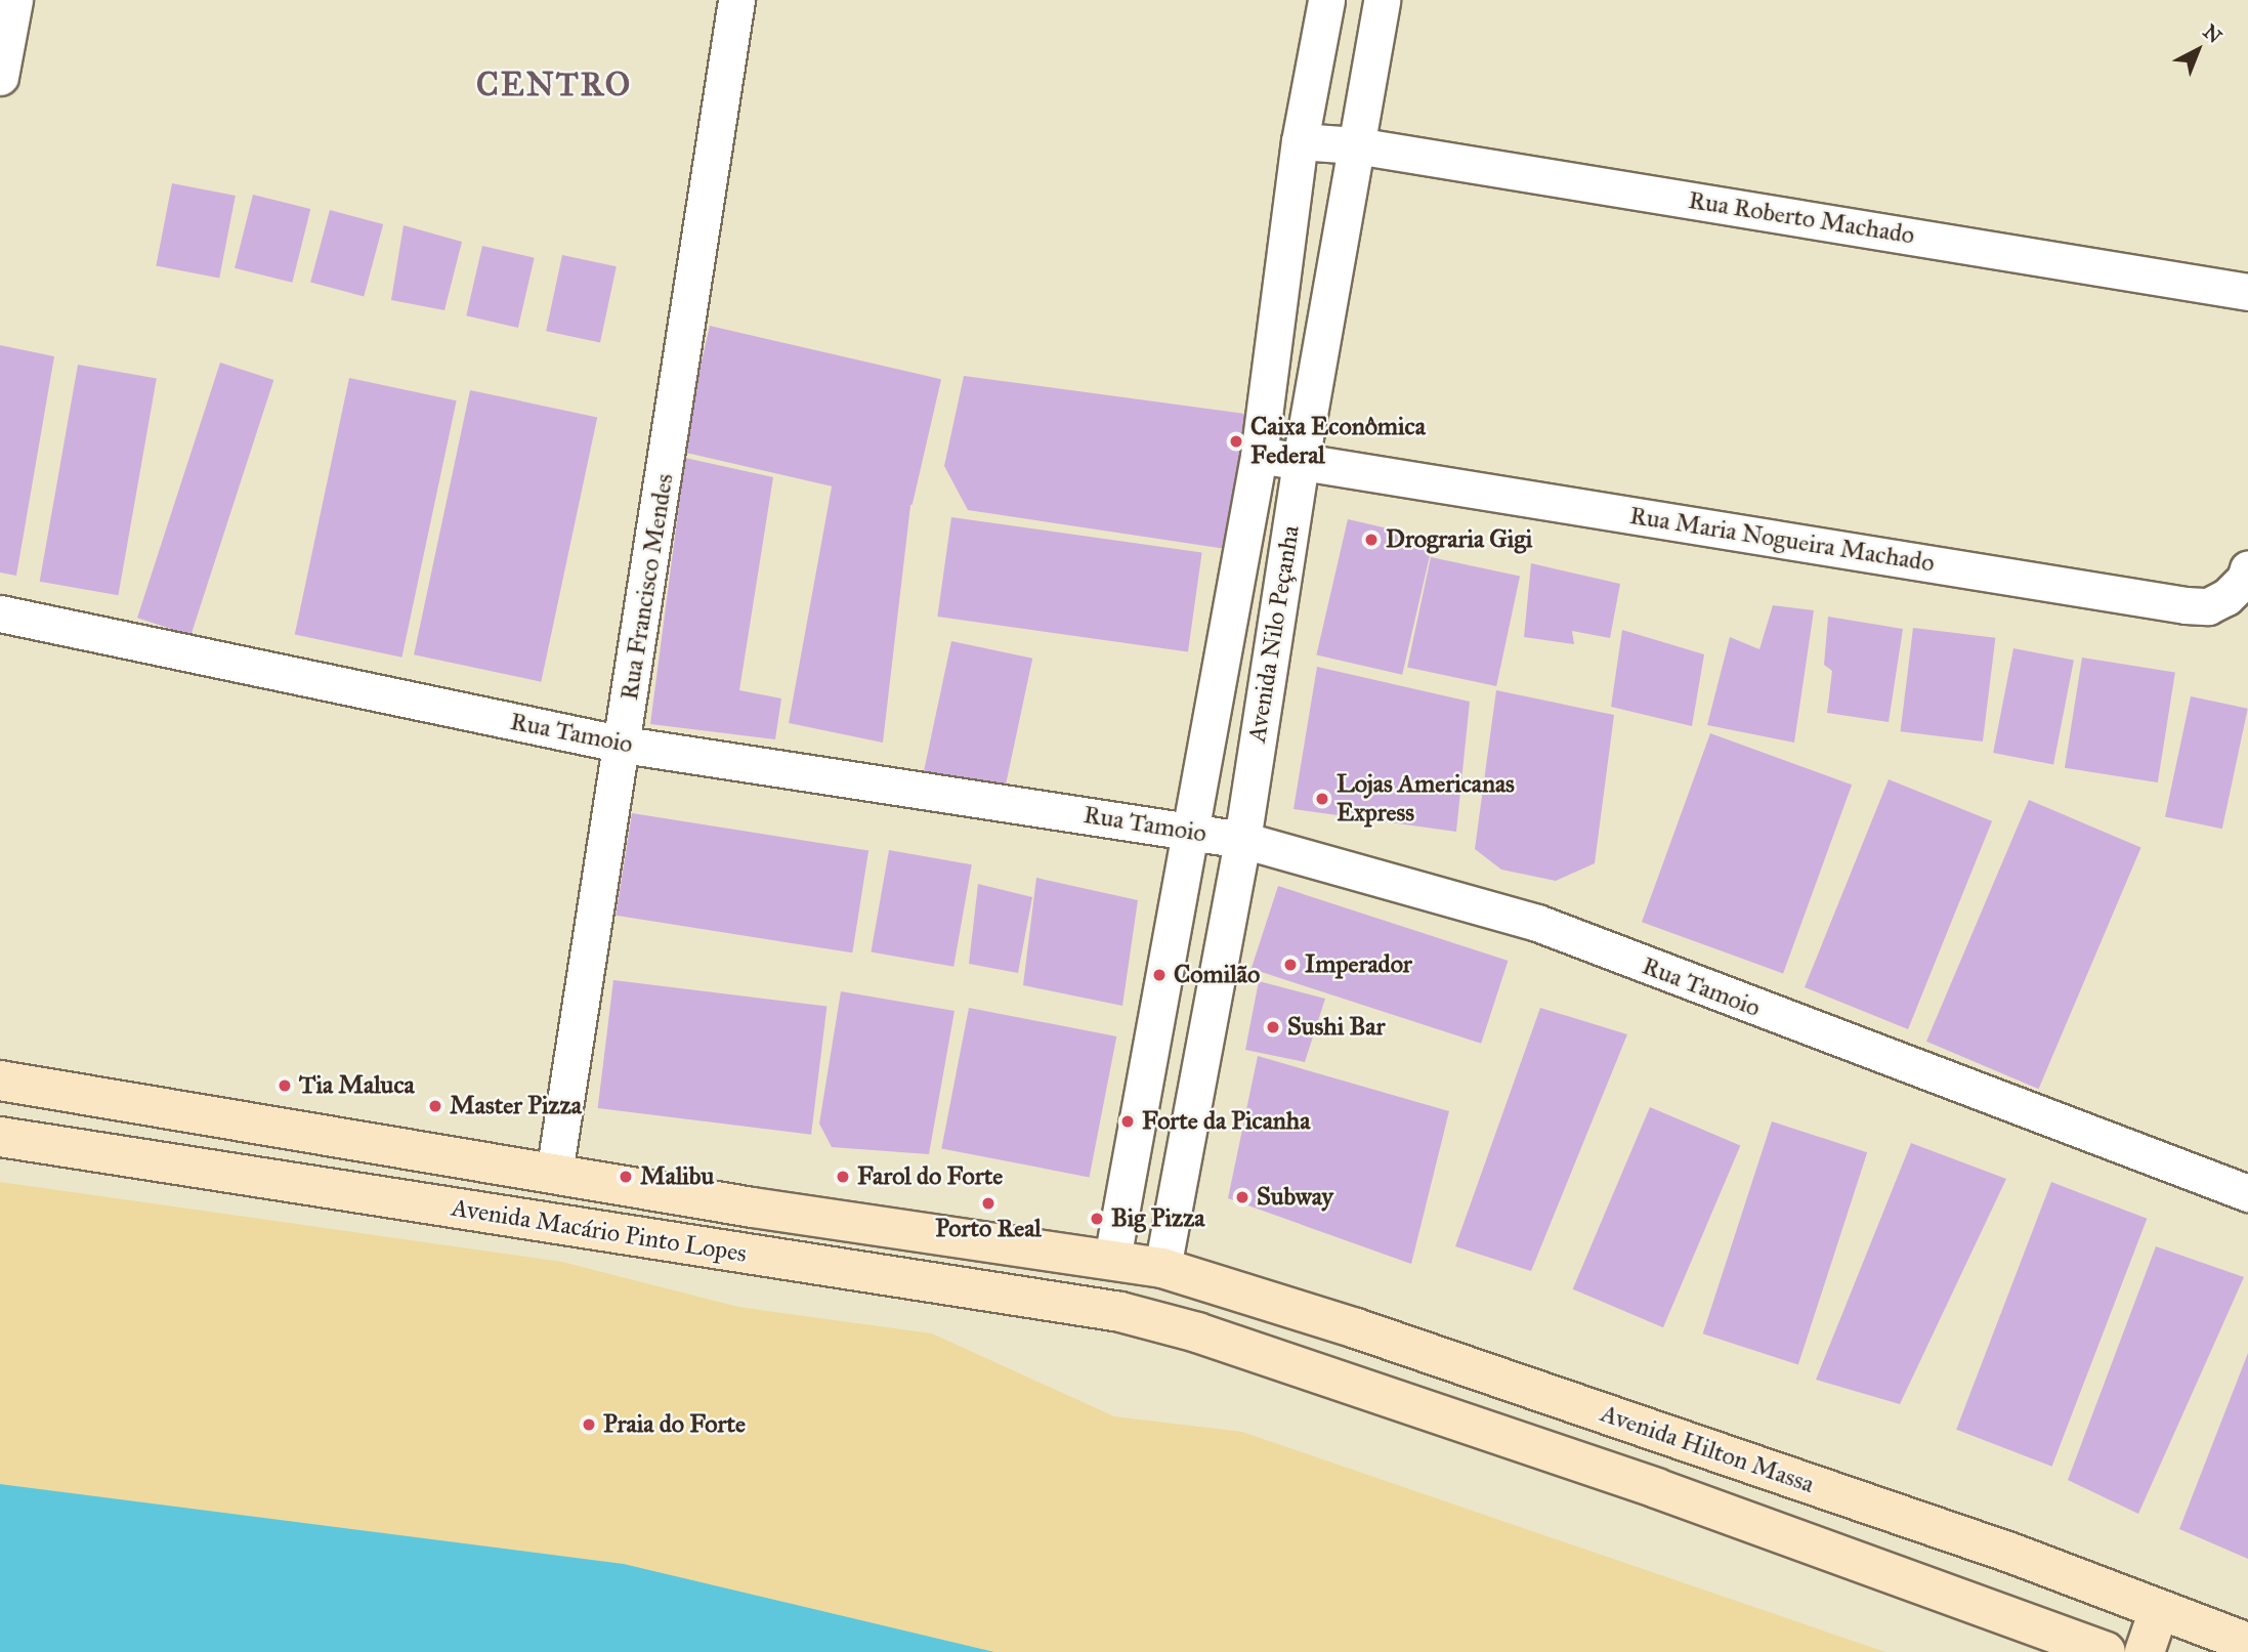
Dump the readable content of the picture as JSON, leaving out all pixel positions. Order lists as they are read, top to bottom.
{
  "streets": {
    "main road": ["Avenida Macário Pinto Lopes", "Avenida Hilton Massa"],
    "street": [
      "Rua Roberto Machado",
      "Rua Maria Nogueira Machado",
      "Rua Francisco Mendes",
      "Avenida Nilo Peçanha",
      "Rua Tamoio"
    ]
  },
  "crossings": [
    ["Rua Roberto Machado", "Avenida Nilo Peçanha"],
    ["Rua Maria Nogueira Machado", "Avenida Nilo Peçanha"],
    ["Rua Francisco Mendes", "Rua Tamoio"],
    ["Rua Francisco Mendes", "Avenida Macário Pinto Lopes"],
    ["Avenida Nilo Peçanha", "Rua Tamoio"],
    ["Avenida Nilo Peçanha", "Avenida Macário Pinto Lopes"],
    ["Avenida Nilo Peçanha", "Avenida Hilton Massa"],
    ["Avenida Macário Pinto Lopes", "Avenida Hilton Massa"]
  ],
  "districts": ["CENTRO"],
  "places": [
    "Caixa Econômica Federal",
    "Drograria Gigi",
    "Lojas Americanas Express",
    "Imperador",
    "Comilão",
    "Sushi Bar",
    "Tia Maluca",
    "Master Pizza",
    "Forte da Picanha",
    "Malibu",
    "Farol do Forte",
    "Subway",
    "Porto Real",
    "Big Pizza",
    "Praia do Forte"
  ],
  "north": "top right"
}
